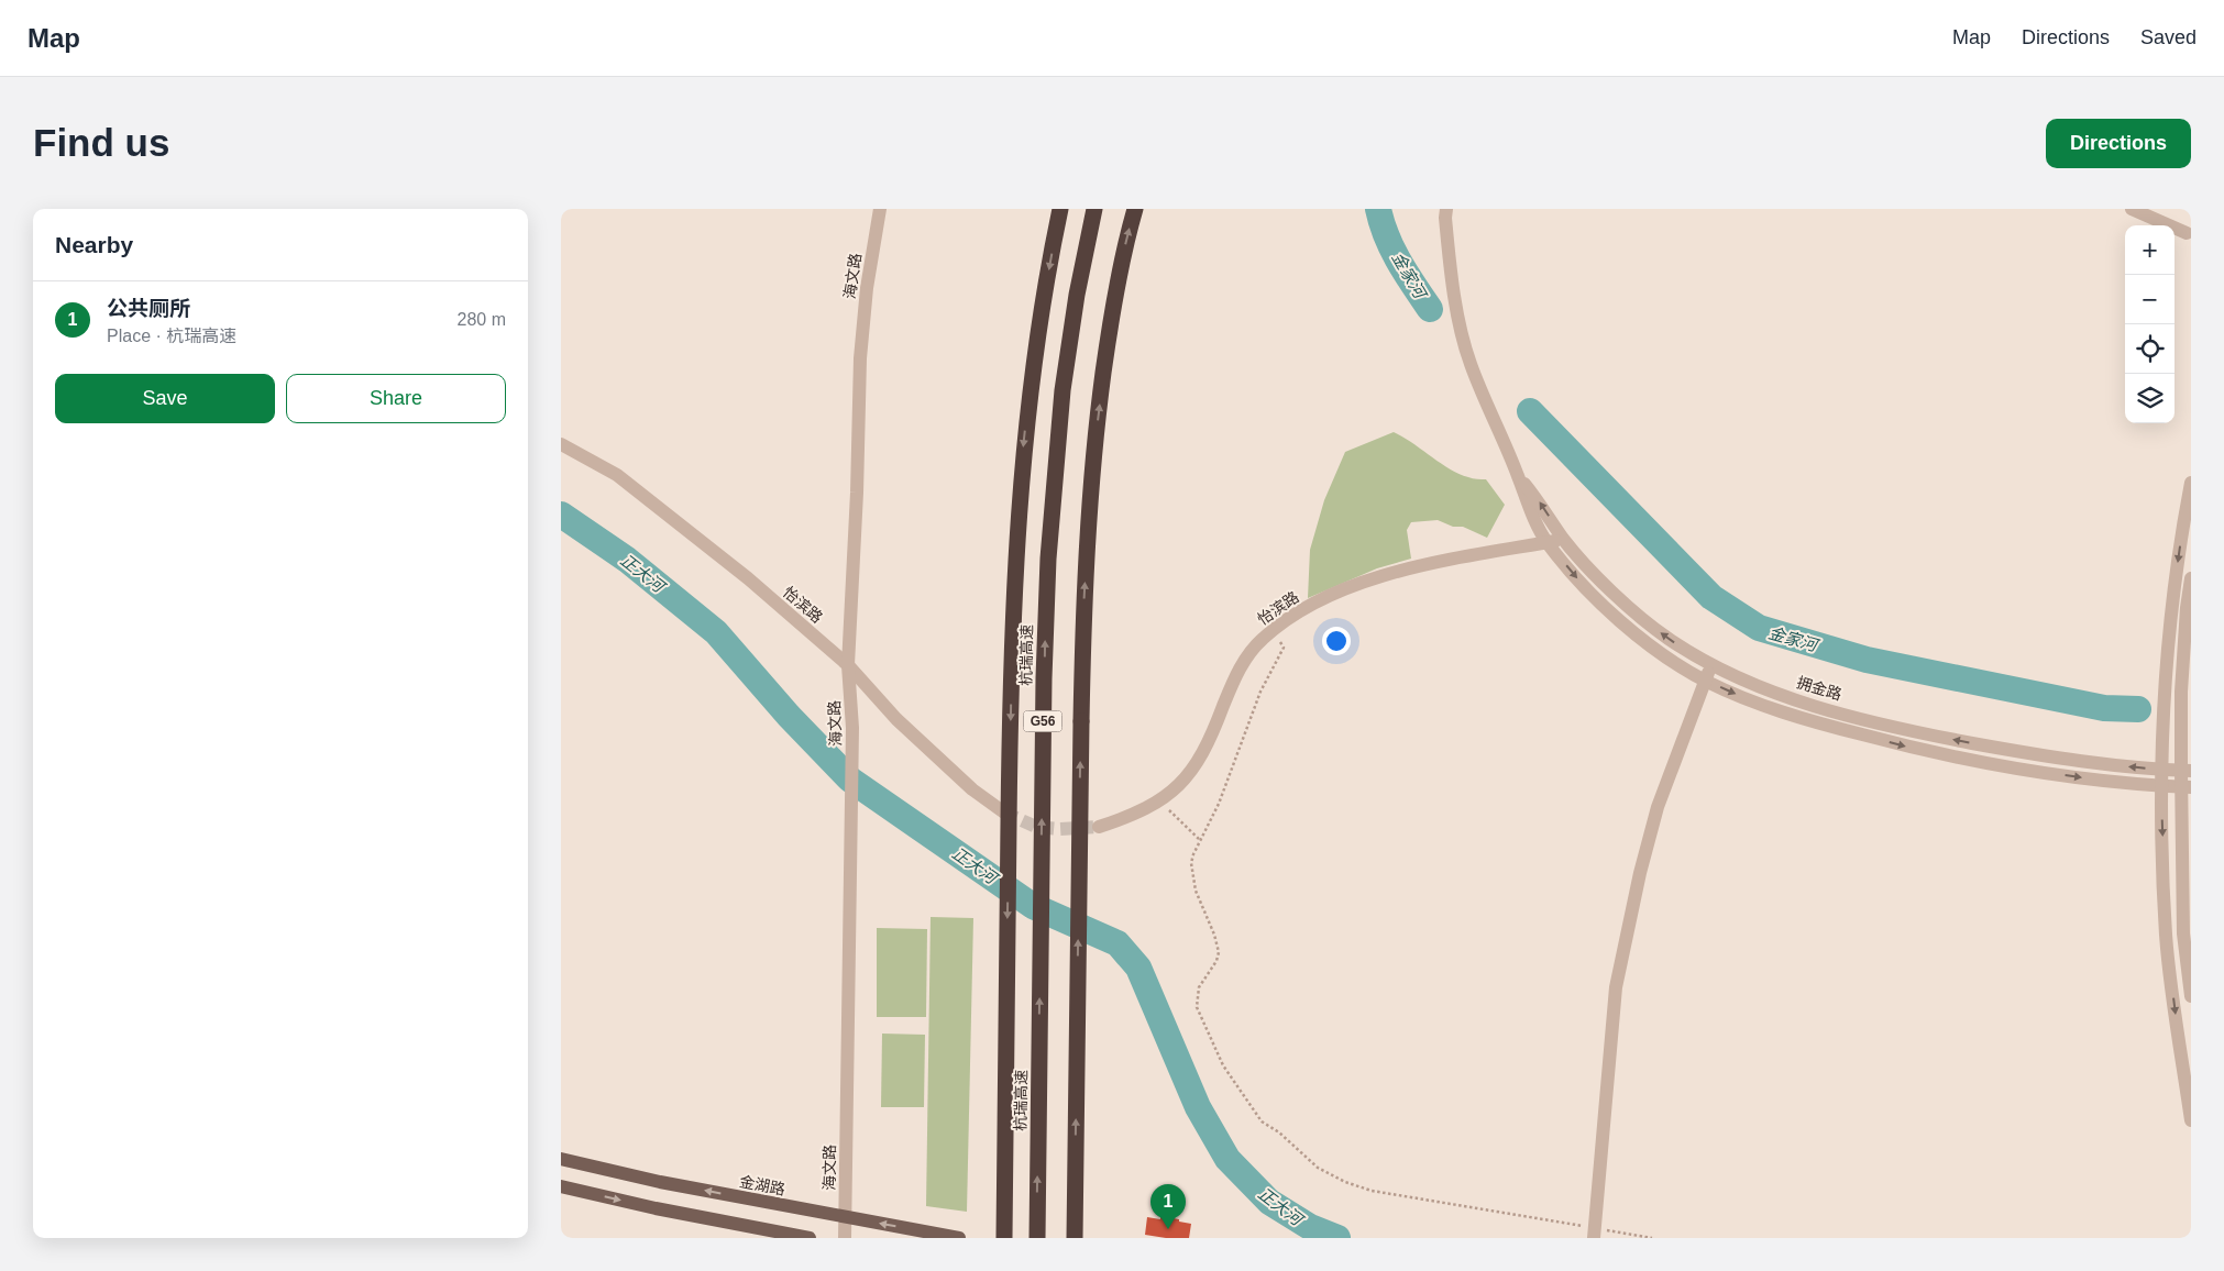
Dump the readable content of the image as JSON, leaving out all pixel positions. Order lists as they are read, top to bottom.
{
  "streets": {
    "highway": ["杭瑞高速", "G56"],
    "main road": ["金湖路"],
    "street": ["海文路", "怡滨路", "拥金路"]
  },
  "crossings": [
    ["海文路", "怡滨路"],
    ["海文路", "金湖路"],
    ["怡滨路", "拥金路"]
  ],
  "water": ["金家河", "正大河"],
  "page": {
    "header": "Map",
    "nav": ["Map", "Directions", "Saved"],
    "buttons": [
      "Directions",
      ["Save", "Share"]
    ],
    "title": "Find us",
    "heading": "Nearby",
    "map_buttons": ["+", "−"],
    "list": [
      {
        "mark": "1",
        "name": "公共厕所",
        "note": "Place · 杭瑞高速",
        "value": "280 m"
      }
    ],
    "pins": "1"
  }
}
